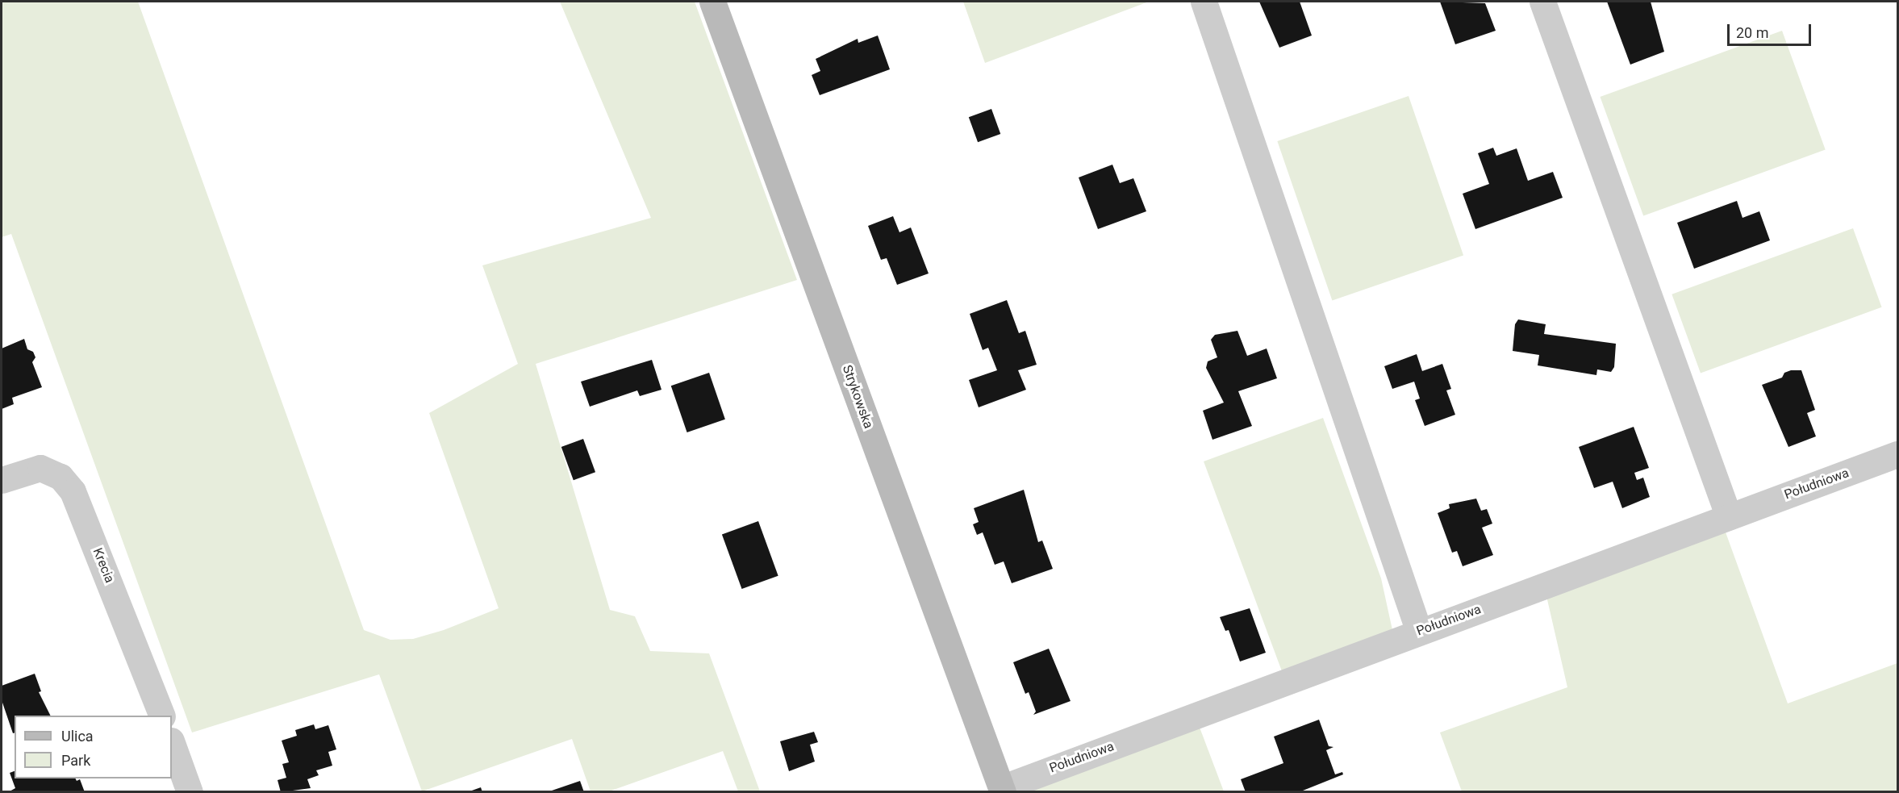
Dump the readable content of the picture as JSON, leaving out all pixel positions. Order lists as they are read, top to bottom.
{
  "streets": {
    "street": ["Strykowska", "Południowa", "Krecia"]
  },
  "crossings": [
    ["Strykowska", "Południowa"]
  ],
  "legend": ["Ulica", "Park"],
  "scale_bar": "20 m"
}
